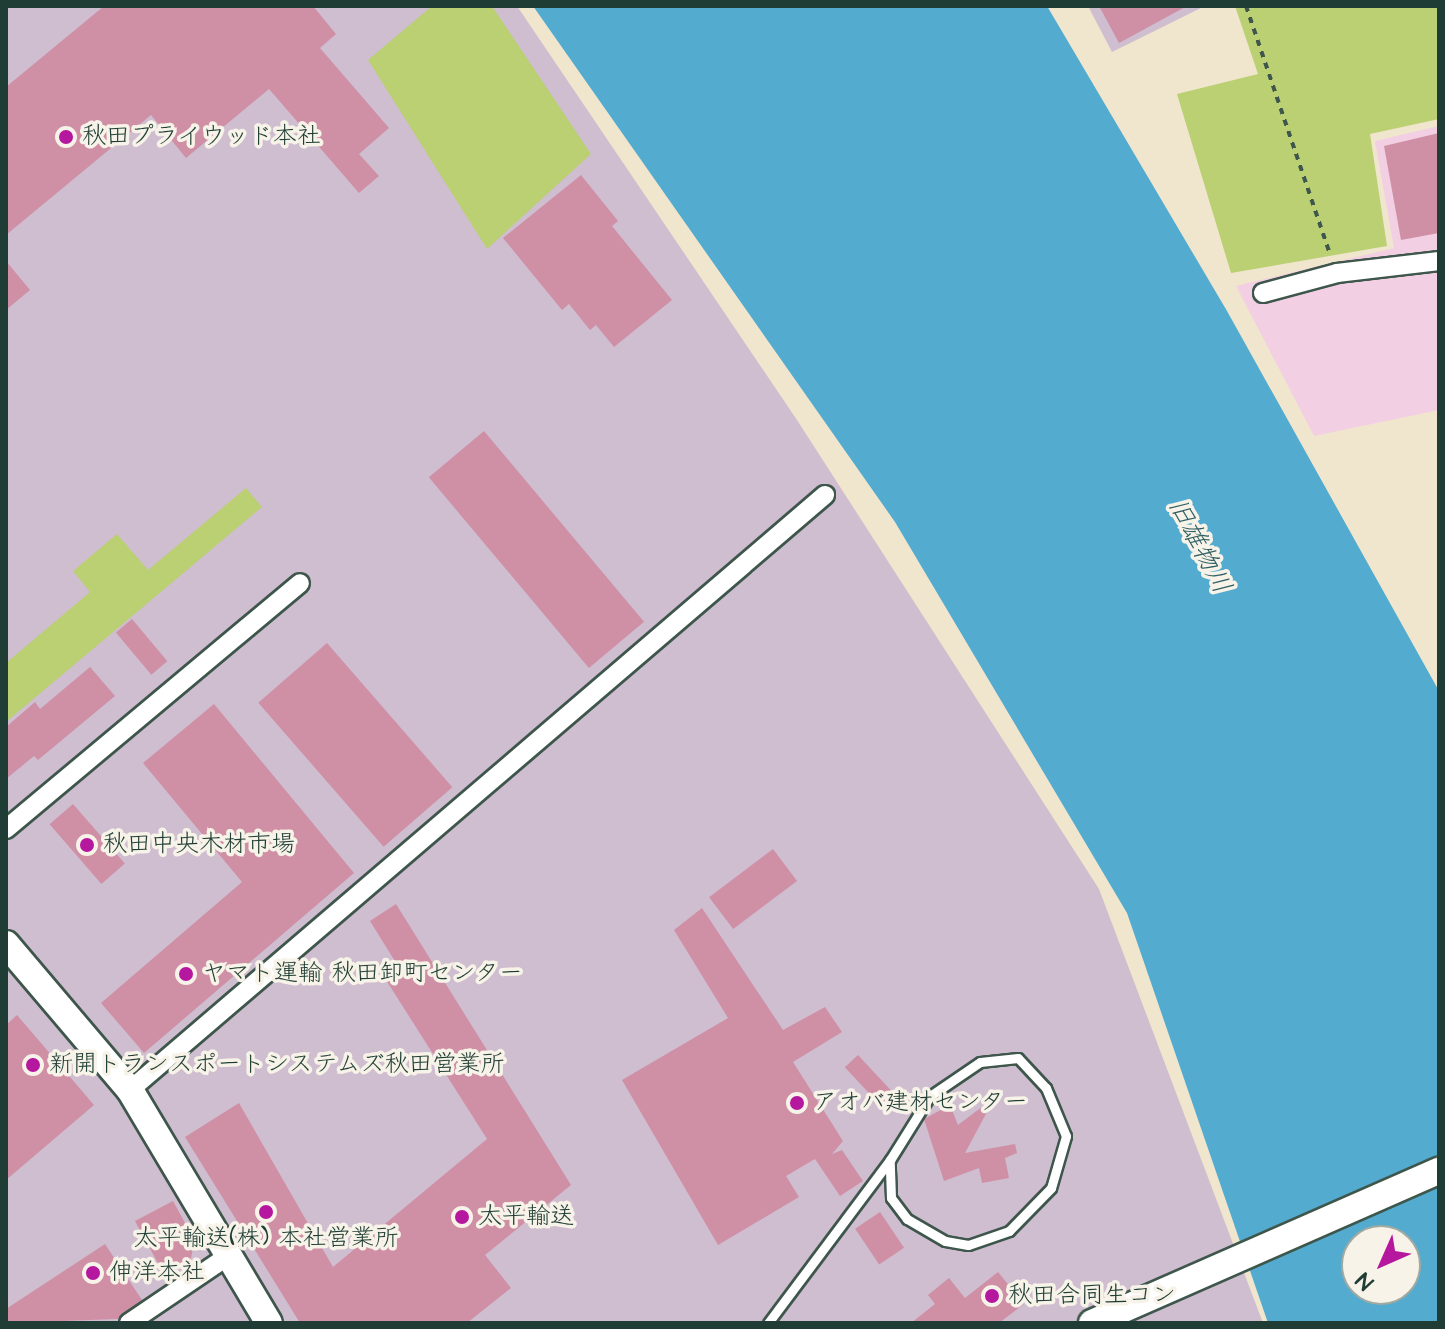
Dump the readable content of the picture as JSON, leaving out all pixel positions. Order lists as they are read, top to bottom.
{
  "water": ["旧雄物川"],
  "places": [
    "秋田プライウッド本社",
    "秋田中央木材市場",
    "ヤマト運輸 秋田卸町センター",
    "新開トランスポートシステムズ秋田営業所",
    "アオバ建材センター",
    "太平輸送(株) 本社営業所",
    "太平輸送",
    "伸洋本社",
    "秋田合同生コン"
  ],
  "north": "bottom left"
}
